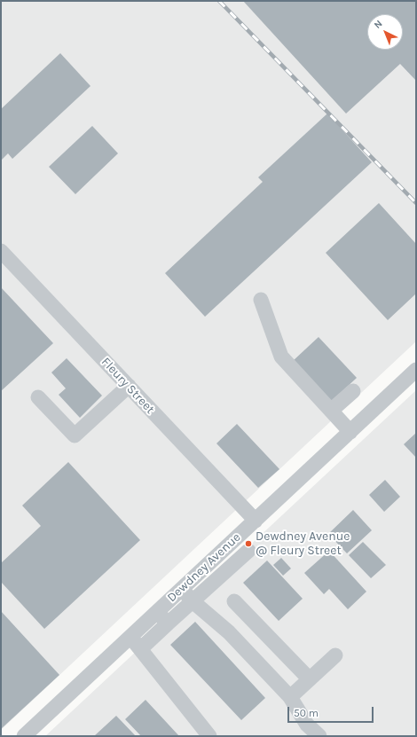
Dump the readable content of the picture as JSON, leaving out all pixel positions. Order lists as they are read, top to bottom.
{
  "streets": {
    "street": ["Fleury Street", "Dewdney Avenue"]
  },
  "crossings": [
    ["Fleury Street", "Dewdney Avenue"]
  ],
  "places": ["Dewdney Avenue @ Fleury Street"],
  "scale_bar": "50 m",
  "north": "top left"
}
